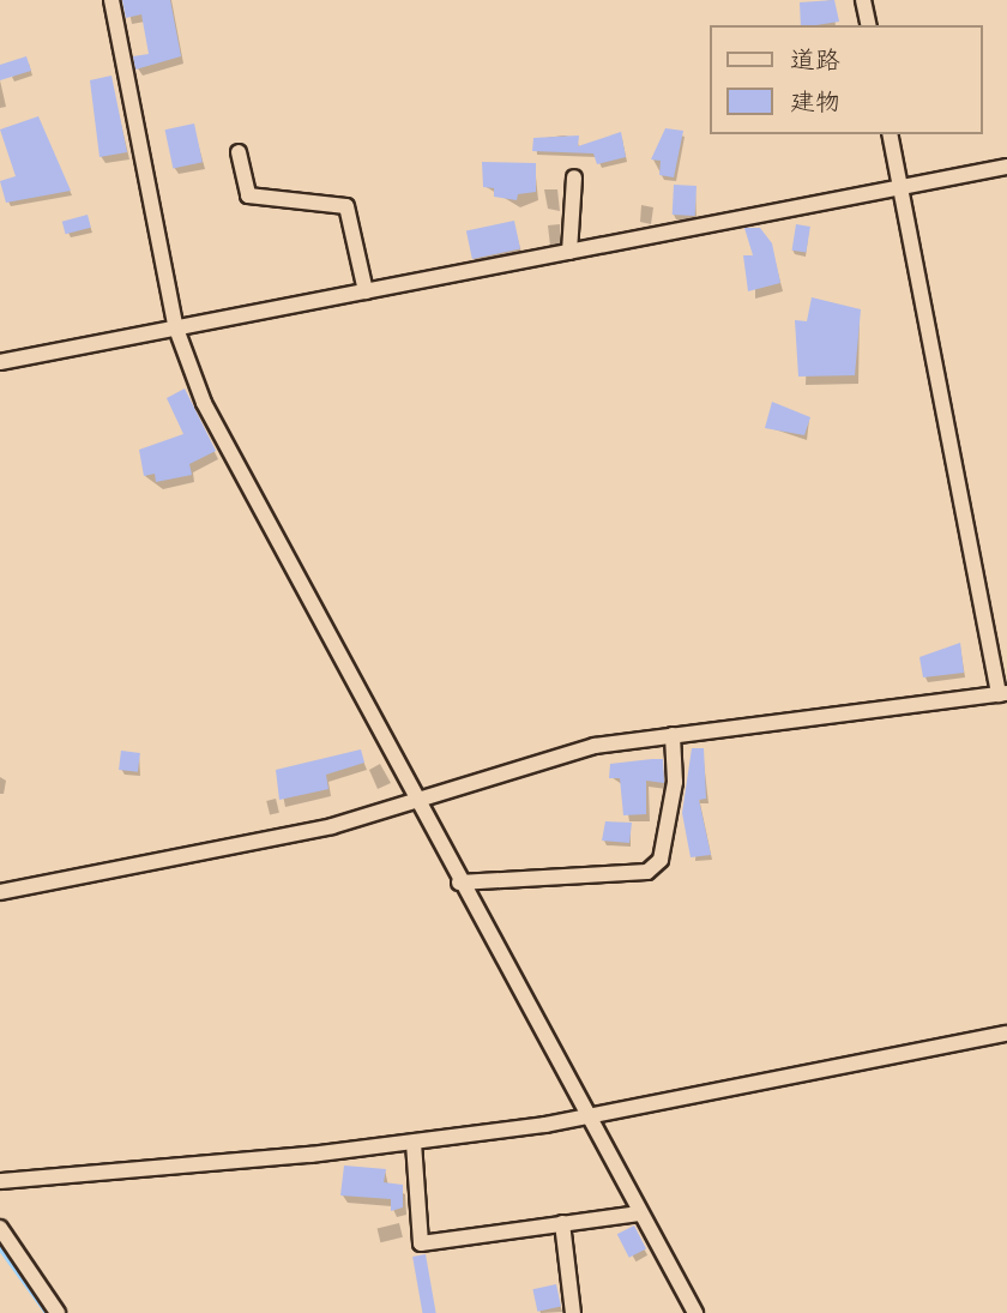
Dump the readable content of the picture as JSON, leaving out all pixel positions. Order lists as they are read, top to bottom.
{
  "legend": ["道路", "建物"]
}
